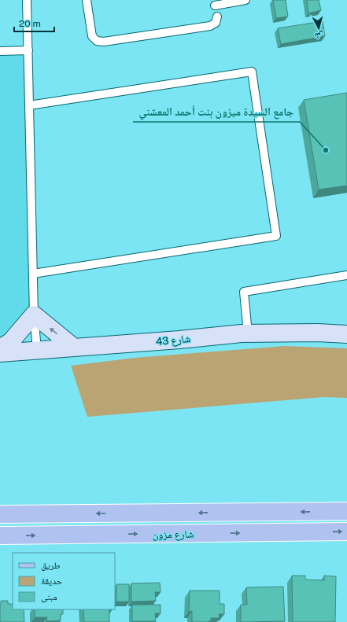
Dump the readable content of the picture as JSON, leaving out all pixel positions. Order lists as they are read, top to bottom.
{
  "streets": {
    "main road": ["شارع مزون"],
    "street": ["شارع 43"]
  },
  "places": ["جامع السيدة ميزون بنت أحمد المعشني"],
  "legend": ["طريق", "حديقة", "مبنى"],
  "scale_bar": "20 m",
  "north": "bottom"
}
